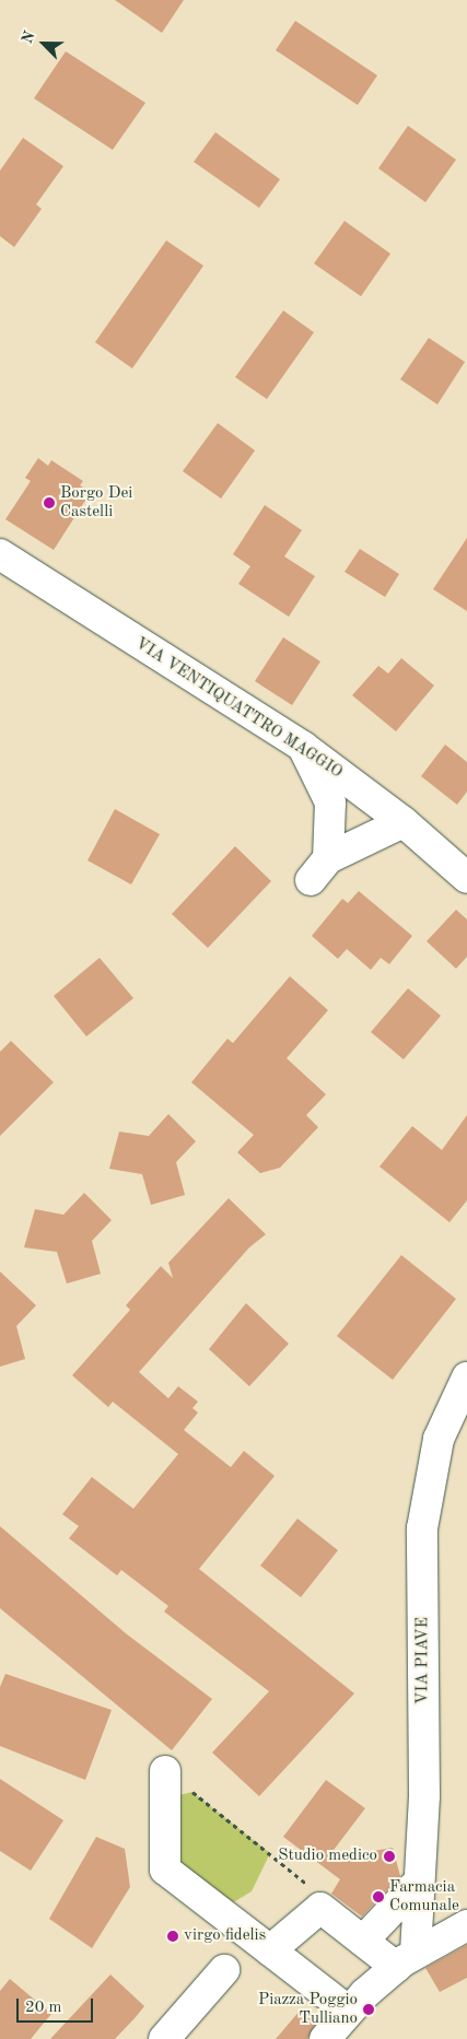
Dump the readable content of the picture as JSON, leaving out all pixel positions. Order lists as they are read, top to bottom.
{
  "streets": {
    "street": ["VIA VENTIQUATTRO MAGGIO", "VIA PIAVE"]
  },
  "places": [
    "Borgo Dei Castelli",
    "Studio medico",
    "Farmacia Comunale",
    "virgo fidelis",
    "Piazza Poggio Tulliano"
  ],
  "scale_bar": "20 m",
  "north": "top left"
}
